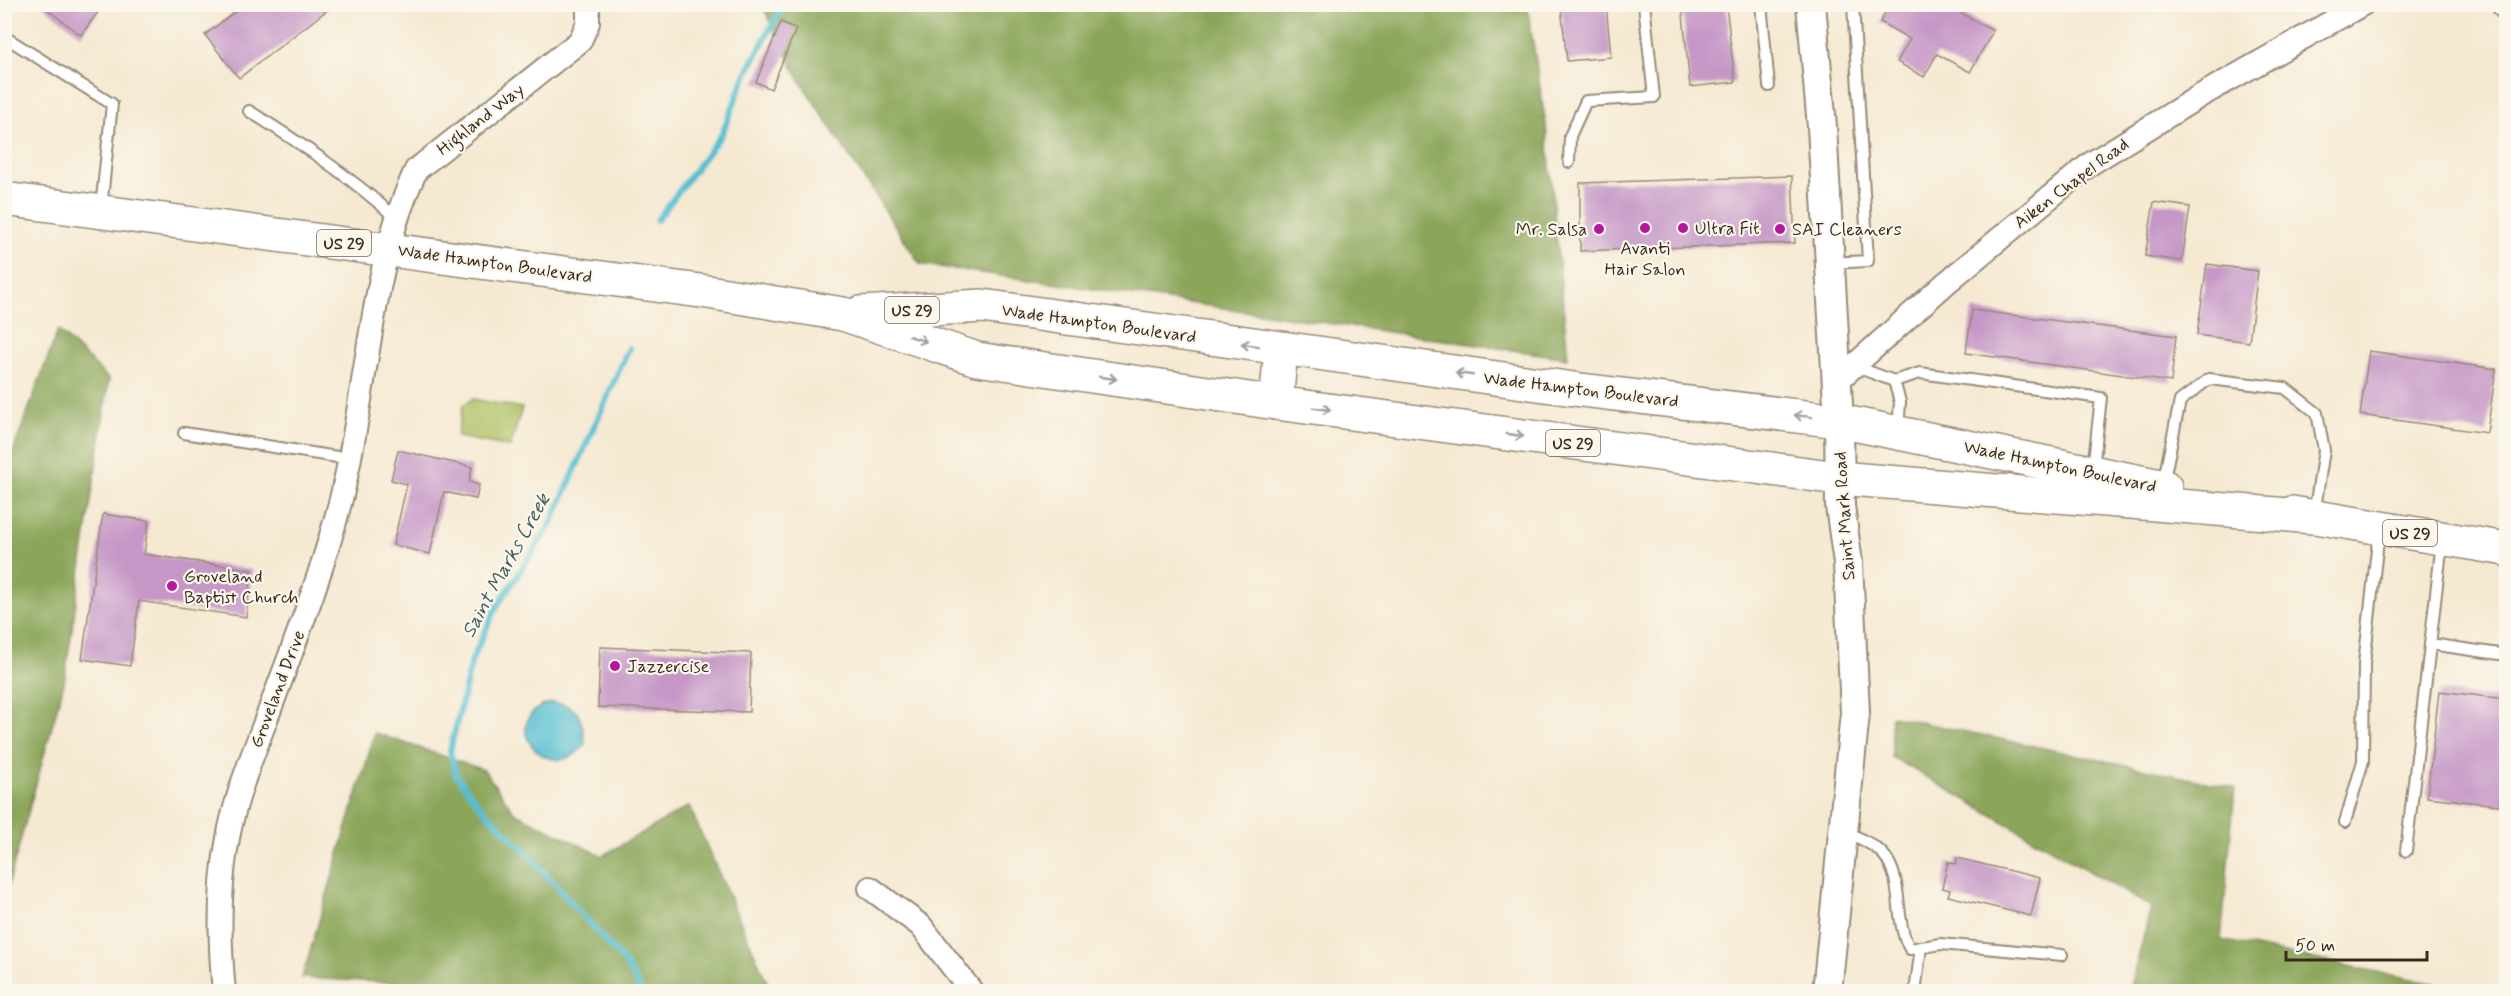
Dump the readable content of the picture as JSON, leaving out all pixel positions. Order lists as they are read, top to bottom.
{
  "streets": {
    "main road": ["US 29", "Wade Hampton Boulevard"],
    "street": [
      "Highland Way",
      "Aiken Chapel Road",
      "Saint Mark Road",
      "Groveland Drive"
    ]
  },
  "crossings": [
    ["Highland Way", "Wade Hampton Boulevard"],
    ["Highland Way", "Groveland Drive"],
    ["Aiken Chapel Road", "Saint Mark Road"],
    ["Wade Hampton Boulevard", "Saint Mark Road"],
    ["Wade Hampton Boulevard", "Groveland Drive"]
  ],
  "water": ["Saint Marks Creek"],
  "places": [
    "Avanti Hair Salon",
    "Ultra Fit",
    "Mr. Salsa",
    "SAI Cleaners",
    "Groveland Baptist Church",
    "Jazzercise"
  ],
  "scale_bar": "50 m"
}
